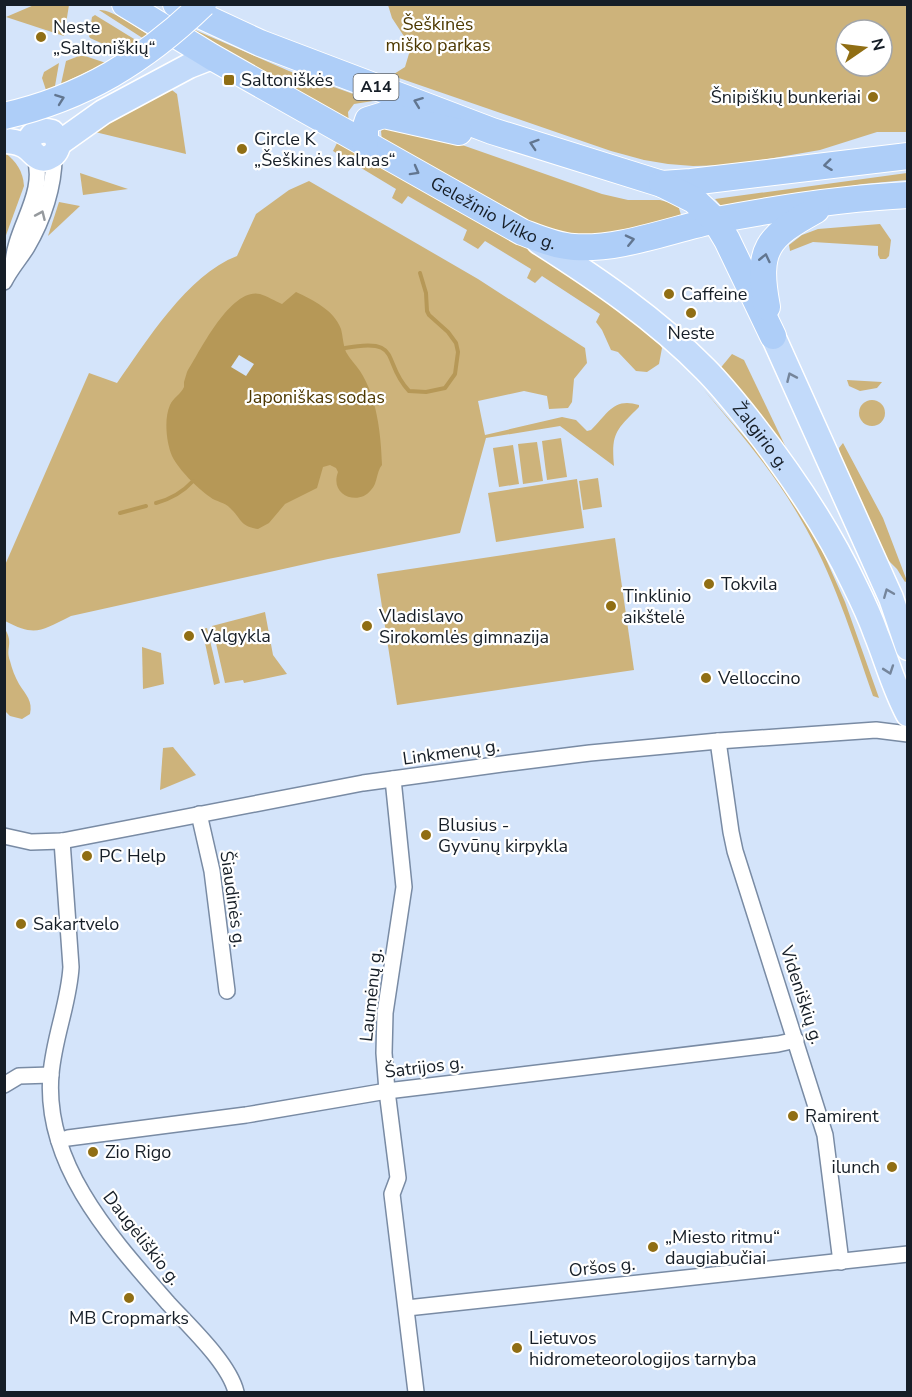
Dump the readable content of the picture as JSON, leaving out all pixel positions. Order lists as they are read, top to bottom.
{
  "streets": {
    "highway": ["A14", "Geležinio Vilko g."],
    "main road": ["Žalgirio g."],
    "street": [
      "Linkmenų g.",
      "Šiaudinės g.",
      "Laumėnų g.",
      "Videniškių g.",
      "Šatrijos g.",
      "Daugėliškio g.",
      "Oršos g."
    ]
  },
  "crossings": [
    ["Geležinio Vilko g.", "Žalgirio g."],
    ["Linkmenų g.", "Šiaudinės g."],
    ["Linkmenų g.", "Laumėnų g."],
    ["Linkmenų g.", "Videniškių g."],
    ["Linkmenų g.", "Daugėliškio g."],
    ["Laumėnų g.", "Šatrijos g."],
    ["Laumėnų g.", "Oršos g."],
    ["Videniškių g.", "Šatrijos g."],
    ["Videniškių g.", "Oršos g."],
    ["Šatrijos g.", "Daugėliškio g."]
  ],
  "parks": ["Šeškinės miško parkas", "Japoniškas sodas"],
  "places": {
    "other": [
      "Neste „Saltoniškių“",
      "Šnipiškių bunkeriai",
      "Circle K „Šeškinės kalnas“",
      "Caffeine",
      "Neste",
      "Tokvila",
      "Tinklinio aikštelė",
      "Vladislavo Sirokomlės gimnazija",
      "Valgykla",
      "Velloccino",
      "Blusius - Gyvūnų kirpykla",
      "PC Help",
      "Sakartvelo",
      "Ramirent",
      "Zio Rigo",
      "ilunch",
      "„Miesto ritmu“ daugiabučiai",
      "MB Cropmarks",
      "Lietuvos hidrometeorologijos tarnyba"
    ],
    "transit": ["Saltoniškės"]
  },
  "north": "right"
}
